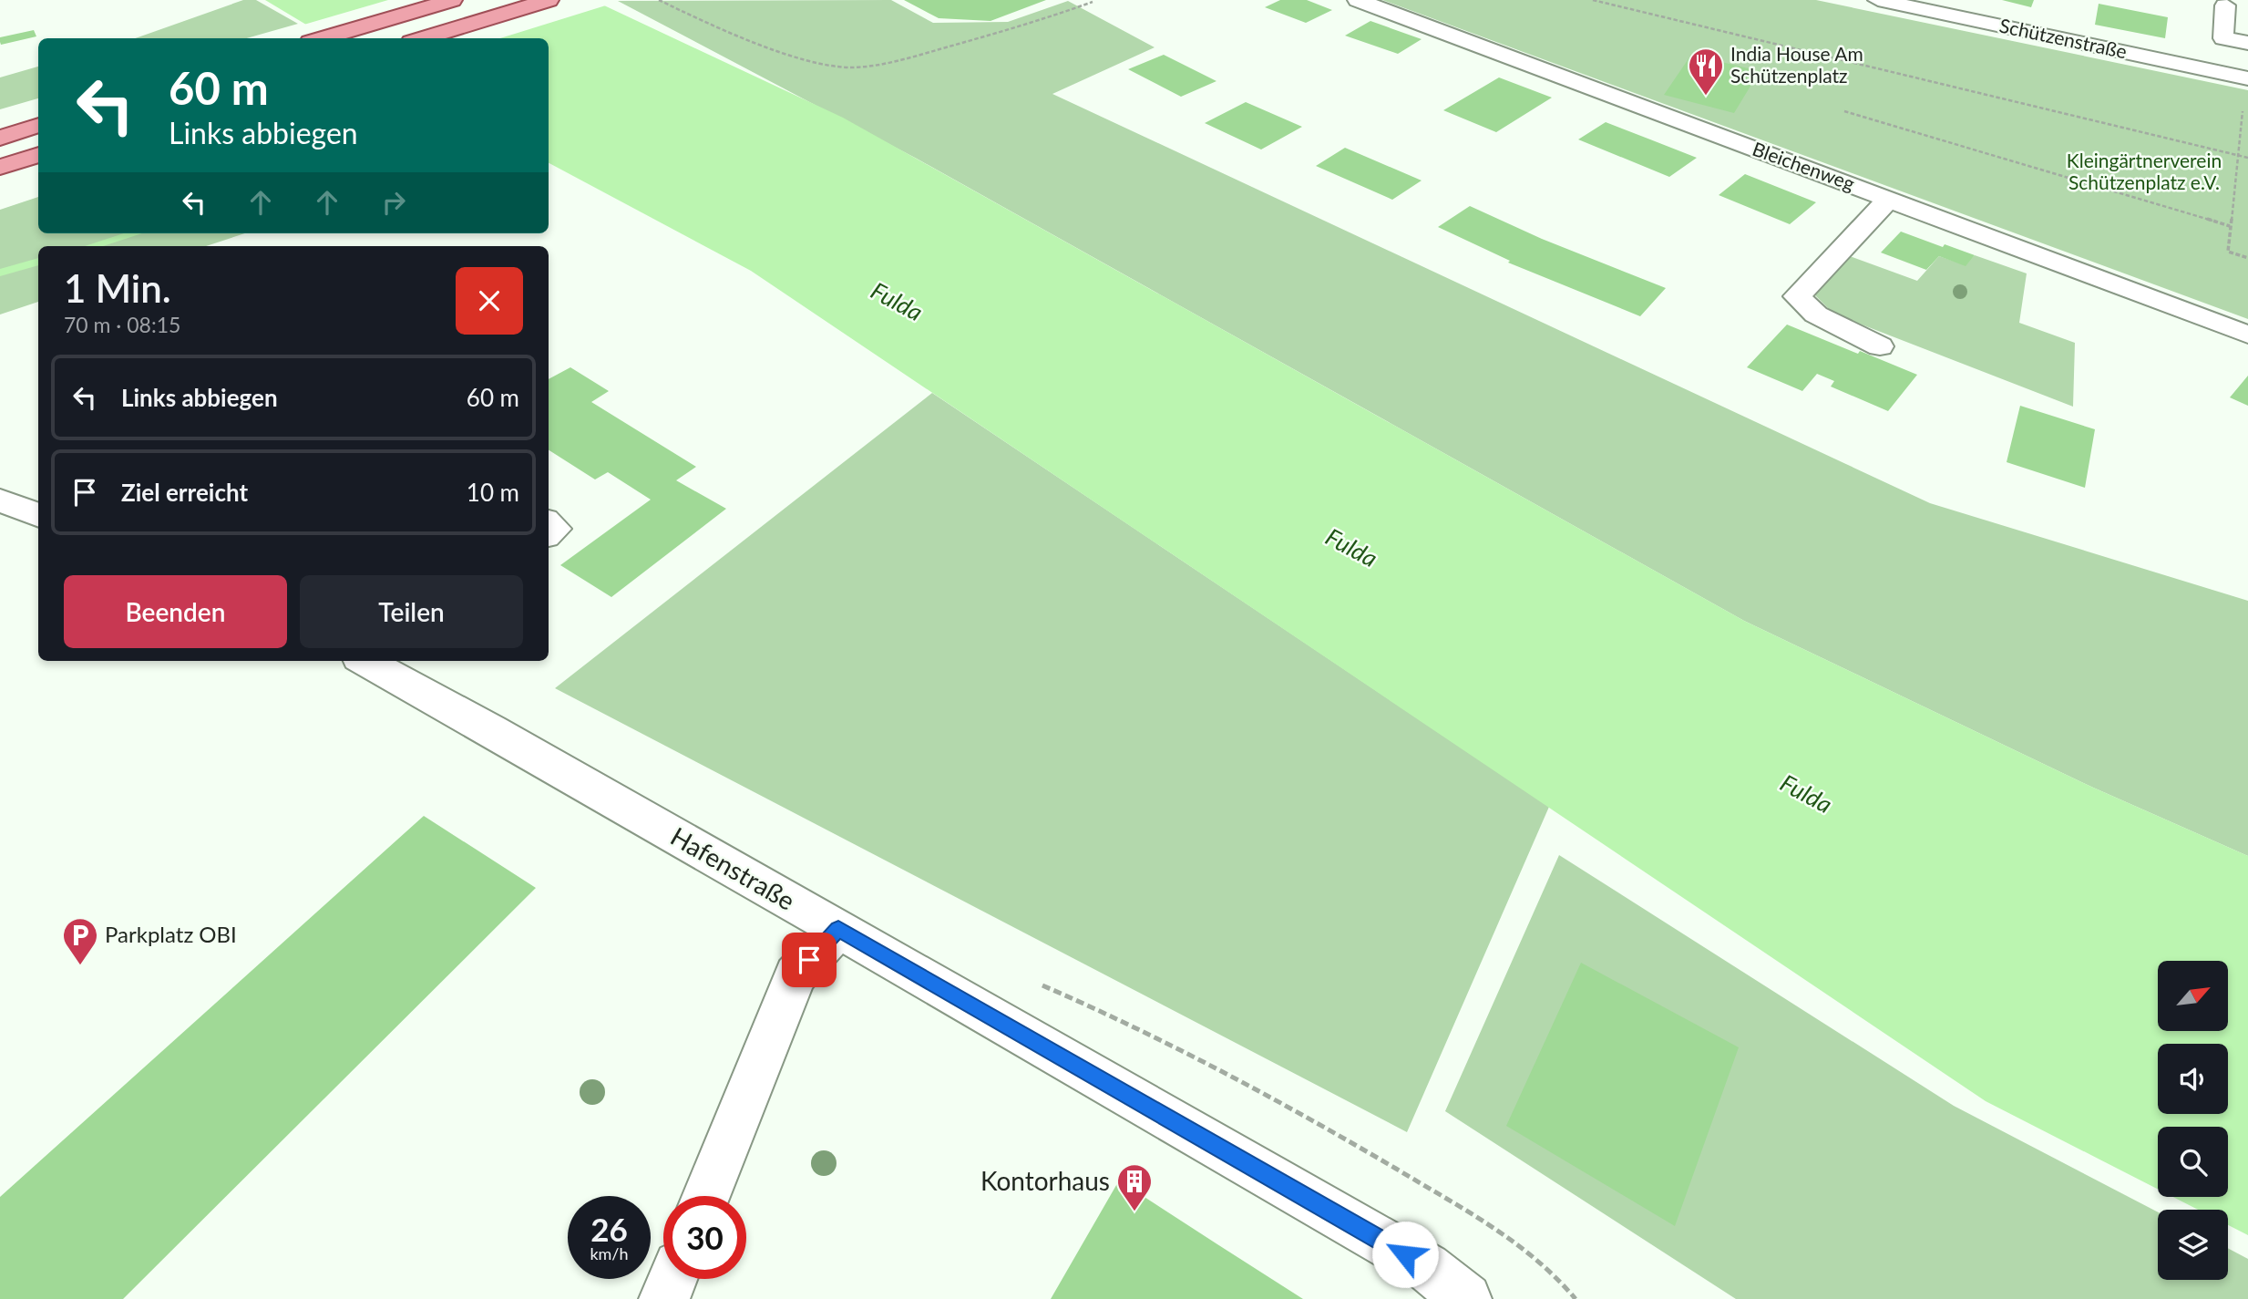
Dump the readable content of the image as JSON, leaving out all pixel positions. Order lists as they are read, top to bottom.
{
  "streets": {
    "street": ["Schützenstraße", "Bleichenweg", "Hafenstraße"]
  },
  "water": ["Fulda"],
  "parks": ["Kleingärtnerverein Schützenplatz e.V."],
  "places": {
    "restaurant": ["India House Am Schützenplatz"],
    "parking": ["Parkplatz OBI"],
    "building": ["Kontorhaus"]
  },
  "north": "top right",
  "page": {
    "turn": ["60 m", "Links abbiegen"],
    "heading": ["1 Min.", "70 m · 08:15"],
    "list": [
      {
        "name": "Links abbiegen",
        "value": "60 m"
      },
      {
        "name": "Ziel erreicht",
        "value": "10 m"
      }
    ],
    "buttons": ["Beenden", "Teilen"],
    "speed": "26 km/h",
    "limit": "30"
  }
}
